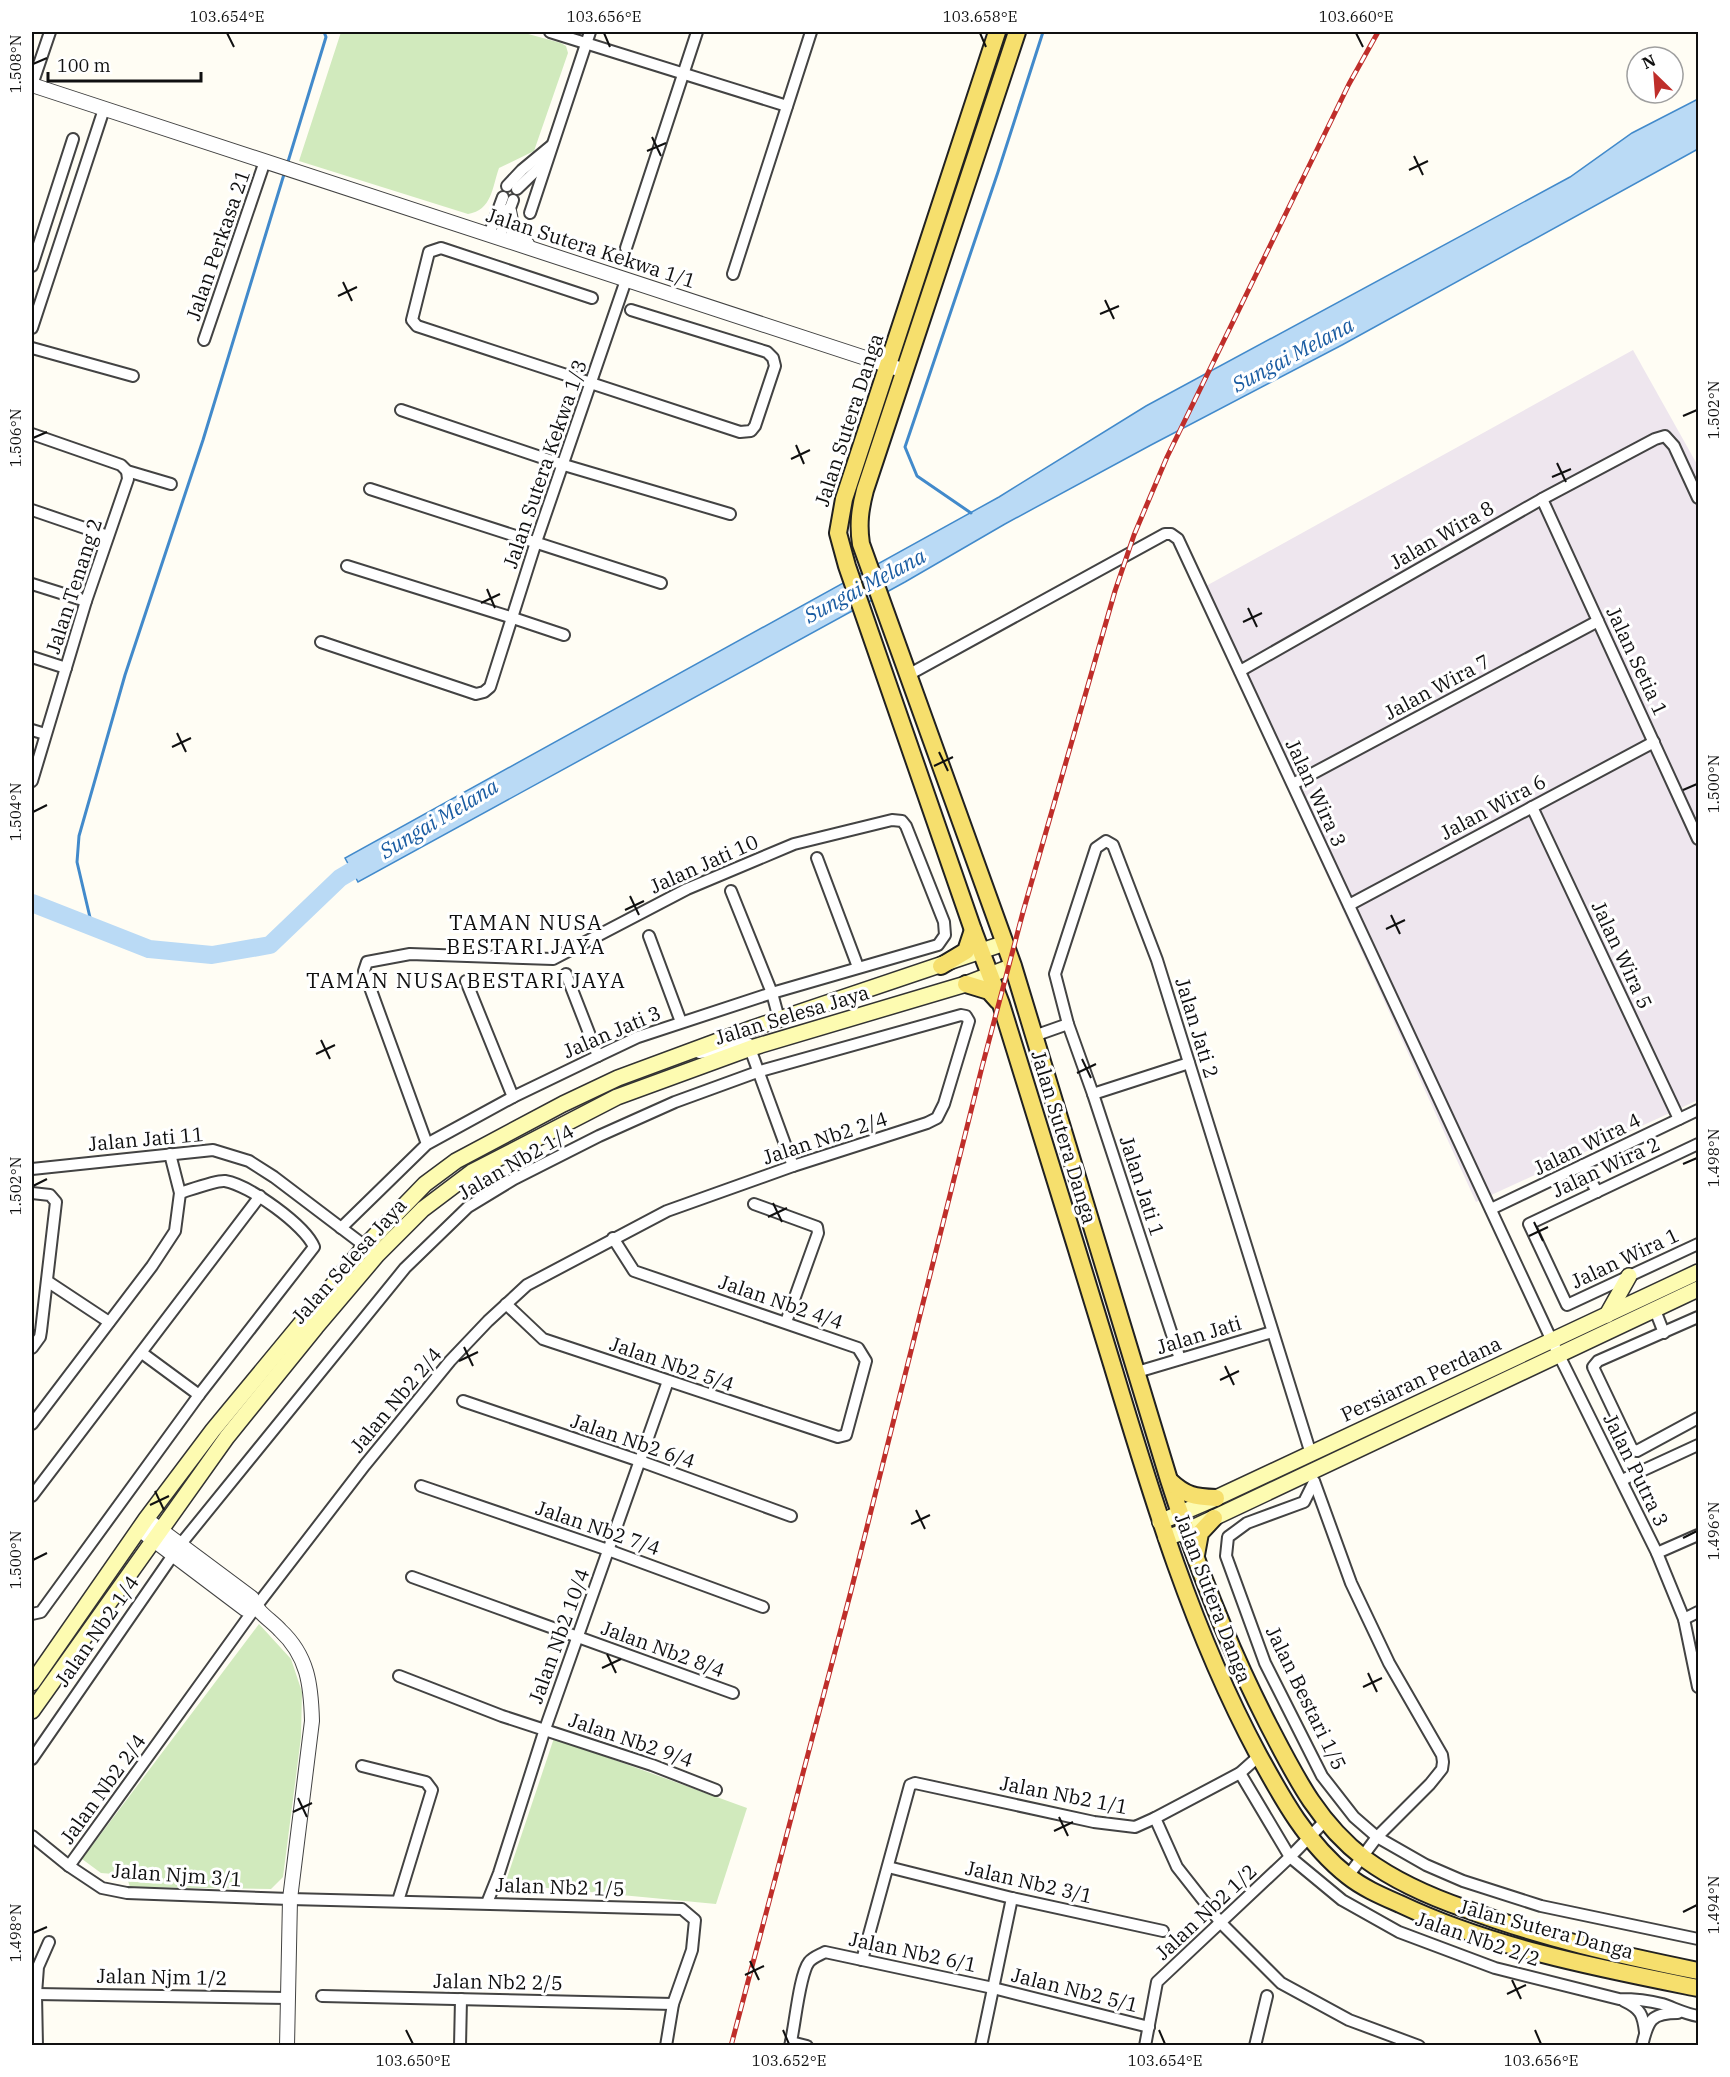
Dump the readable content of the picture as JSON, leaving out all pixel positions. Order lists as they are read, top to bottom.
{
  "streets": {
    "main road": ["Jalan Sutera Danga", "Jalan Selesa Jaya", "Persiaran Perdana"],
    "street": [
      "Jalan Perkasa 21",
      "Jalan Sutera Kekwa 1/1",
      "Jalan Sutera Kekwa 1/3",
      "Jalan Wira 8",
      "Jalan Tenang 2",
      "Jalan Setia 1",
      "Jalan Wira 7",
      "Jalan Wira 3",
      "Jalan Wira 6",
      "Jalan Jati 10",
      "Jalan Wira 5",
      "Jalan Jati 2",
      "Jalan Jati 3",
      "Jalan Nb2 2/4",
      "Jalan Jati 11",
      "Jalan Wira 4",
      "Jalan Nb2 1/4",
      "Jalan Wira 2",
      "Jalan Jati 1",
      "Jalan Wira 1",
      "Jalan Nb2 4/4",
      "Jalan Jati",
      "Jalan Nb2 5/4",
      "Jalan Nb2 6/4",
      "Jalan Putra 3",
      "Jalan Nb2 7/4",
      "Jalan Nb2 10/4",
      "Jalan Nb2 8/4",
      "Jalan Bestari 1/5",
      "Jalan Nb2 9/4",
      "Jalan Nb2 1/1",
      "Jalan Njm 3/1",
      "Jalan Nb2 3/1",
      "Jalan Nb2 1/5",
      "Jalan Nb2 1/2",
      "Jalan Nb2 2/2",
      "Jalan Nb2 6/1",
      "Jalan Njm 1/2",
      "Jalan Nb2 2/5",
      "Jalan Nb2 5/1"
    ]
  },
  "crossings": [
    ["Jalan Perkasa 21", "Jalan Sutera Kekwa 1/1"],
    ["Jalan Sutera Kekwa 1/1", "Jalan Sutera Danga"],
    ["Jalan Sutera Kekwa 1/1", "Jalan Sutera Kekwa 1/3"],
    ["Jalan Sutera Danga", "Jalan Wira 3"],
    ["Jalan Sutera Danga", "Jalan Selesa Jaya"],
    ["Jalan Sutera Danga", "Jalan Jati"],
    ["Jalan Sutera Danga", "Persiaran Perdana"],
    ["Jalan Sutera Danga", "Jalan Nb2 1/1"],
    ["Jalan Sutera Danga", "Jalan Nb2 1/2"],
    ["Jalan Wira 8", "Jalan Setia 1"],
    ["Jalan Wira 8", "Jalan Wira 3"],
    ["Jalan Setia 1", "Jalan Wira 7"],
    ["Jalan Setia 1", "Jalan Wira 6"],
    ["Jalan Wira 7", "Jalan Wira 3"],
    ["Jalan Wira 3", "Jalan Wira 6"],
    ["Jalan Wira 3", "Jalan Wira 4"],
    ["Jalan Wira 3", "Persiaran Perdana"],
    ["Jalan Wira 3", "Jalan Putra 3"],
    ["Jalan Wira 6", "Jalan Wira 5"],
    ["Jalan Jati 10", "Jalan Jati 3"],
    ["Jalan Wira 5", "Jalan Wira 4"],
    ["Jalan Selesa Jaya", "Jalan Jati 11"],
    ["Jalan Jati 2", "Jalan Jati 1"],
    ["Jalan Jati 2", "Jalan Jati"],
    ["Jalan Jati 2", "Persiaran Perdana"],
    ["Jalan Jati 3", "Jalan Jati 11"],
    ["Jalan Nb2 2/4", "Jalan Nb2 1/4"],
    ["Jalan Nb2 2/4", "Jalan Nb2 4/4"],
    ["Jalan Nb2 2/4", "Jalan Nb2 5/4"],
    ["Jalan Nb2 2/4", "Jalan Njm 3/1"],
    ["Jalan Wira 2", "Jalan Wira 1"],
    ["Jalan Jati 1", "Jalan Jati"],
    ["Jalan Nb2 4/4", "Jalan Nb2 5/4"],
    ["Jalan Nb2 5/4", "Jalan Nb2 10/4"],
    ["Persiaran Perdana", "Jalan Putra 3"],
    ["Jalan Nb2 6/4", "Jalan Nb2 10/4"],
    ["Jalan Nb2 7/4", "Jalan Nb2 10/4"],
    ["Jalan Nb2 10/4", "Jalan Nb2 8/4"],
    ["Jalan Nb2 10/4", "Jalan Nb2 9/4"],
    ["Jalan Nb2 10/4", "Jalan Nb2 1/5"],
    ["Jalan Nb2 1/1", "Jalan Nb2 3/1"],
    ["Jalan Nb2 1/1", "Jalan Nb2 2/2"],
    ["Jalan Njm 3/1", "Jalan Nb2 1/5"],
    ["Jalan Nb2 1/5", "Jalan Nb2 2/5"],
    ["Jalan Nb2 1/2", "Jalan Nb2 2/2"],
    ["Jalan Nb2 1/2", "Jalan Nb2 5/1"],
    ["Jalan Nb2 6/1", "Jalan Nb2 5/1"]
  ],
  "districts": ["TAMAN NUSA BESTARI JAYA", "TAMAN NUSA BESTARI JAYA"],
  "water": ["Sungai Melana"],
  "scale_bar": "100 m",
  "north": "top left",
  "coordinates": [
    "103.654°E",
    "103.656°E",
    "103.658°E",
    "103.660°E",
    "1.508°N",
    "1.502°N",
    "1.506°N",
    "1.500°N",
    "1.504°N",
    "1.498°N",
    "1.496°N",
    "1.494°N",
    "103.650°E",
    "103.652°E"
  ]
}
